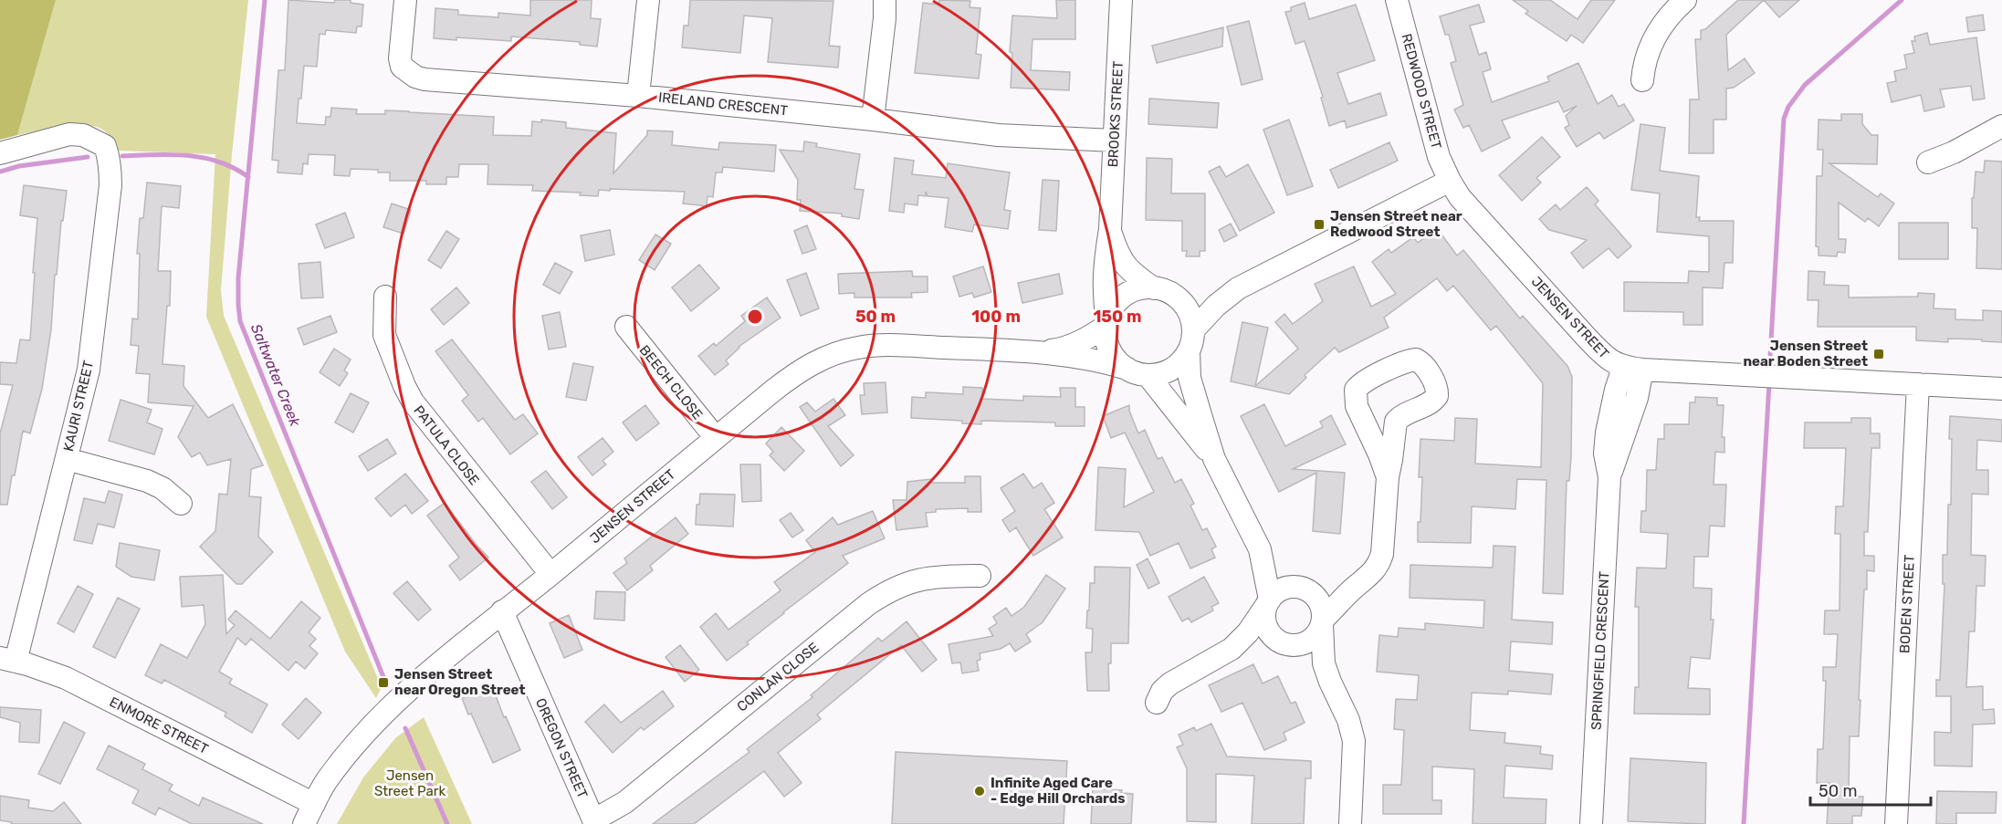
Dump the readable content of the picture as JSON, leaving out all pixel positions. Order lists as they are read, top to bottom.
{
  "streets": {
    "street": [
      "REDWOOD STREET",
      "IRELAND CRESCENT",
      "BROOKS STREET",
      "JENSEN STREET",
      "BEECH CLOSE",
      "KAURI STREET",
      "PATULA CLOSE",
      "BODEN STREET",
      "SPRINGFIELD CRESCENT",
      "CONLAN CLOSE",
      "ENMORE STREET",
      "OREGON STREET"
    ]
  },
  "crossings": [
    ["REDWOOD STREET", "JENSEN STREET"],
    ["IRELAND CRESCENT", "BROOKS STREET"],
    ["BROOKS STREET", "JENSEN STREET"],
    ["JENSEN STREET", "BEECH CLOSE"],
    ["JENSEN STREET", "PATULA CLOSE"],
    ["JENSEN STREET", "SPRINGFIELD CRESCENT"],
    ["JENSEN STREET", "ENMORE STREET"],
    ["JENSEN STREET", "OREGON STREET"],
    ["KAURI STREET", "ENMORE STREET"],
    ["CONLAN CLOSE", "OREGON STREET"]
  ],
  "water": ["Saltwater Creek"],
  "parks": ["Jensen Street Park"],
  "places": {
    "transit": ["Jensen Street near Redwood Street", "Jensen Street near Boden Street", "Jensen Street near Oregon Street"],
    "other": ["Infinite Aged Care - Edge Hill Orchards"]
  },
  "scale_bar": "50 m",
  "rings": ["50 m", "100 m", "150 m"]
}
